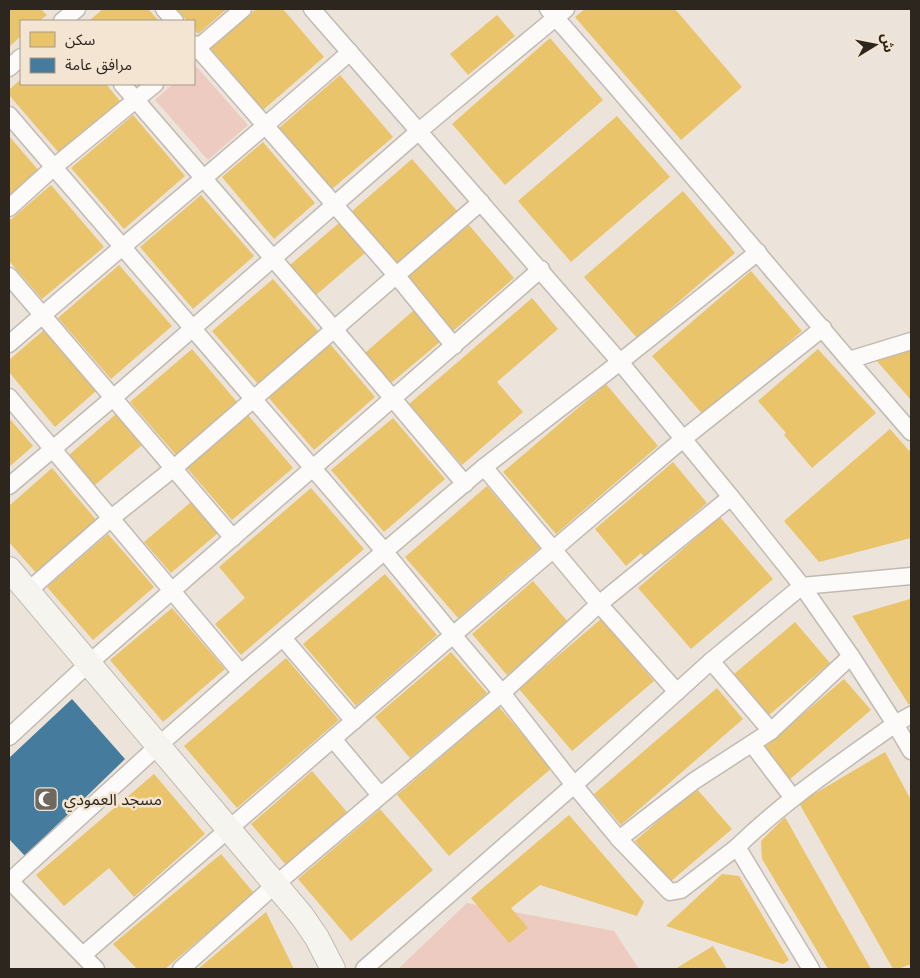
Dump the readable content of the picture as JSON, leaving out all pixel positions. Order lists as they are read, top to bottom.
{
  "places": {
    "mosque": ["مسجد العمودي"]
  },
  "legend": ["سكن", "مرافق عامة"],
  "north": "right"
}
